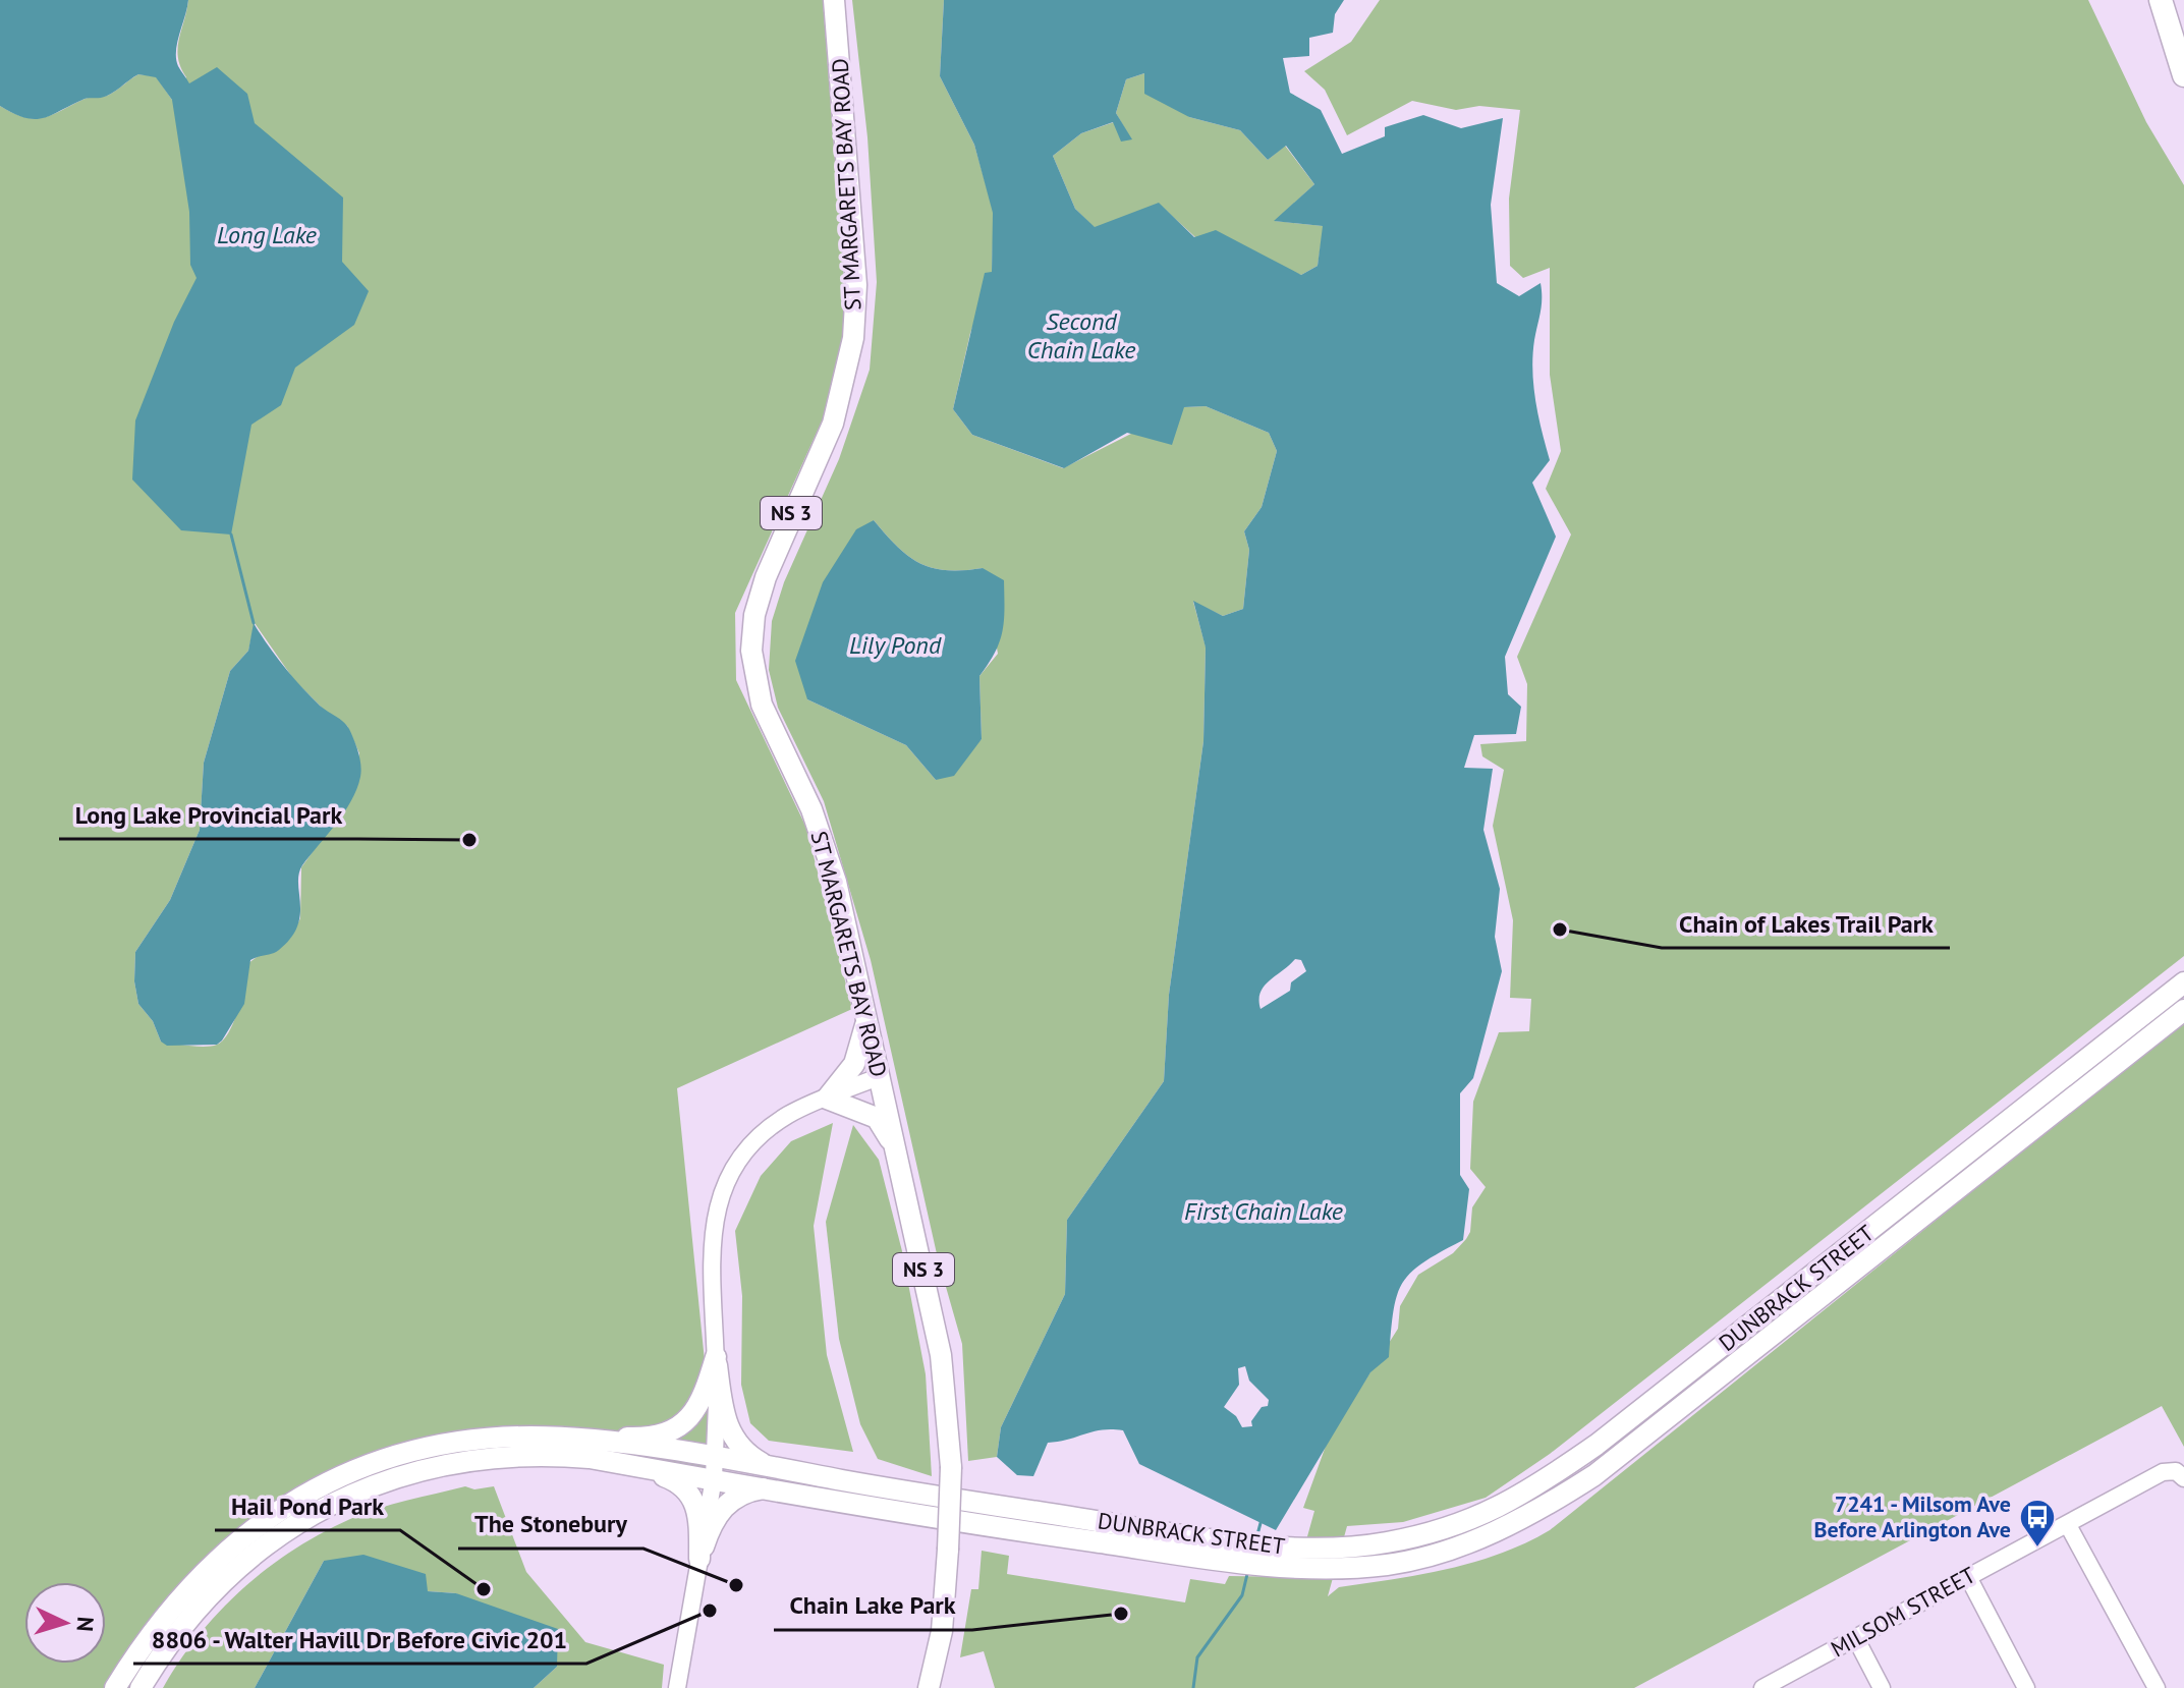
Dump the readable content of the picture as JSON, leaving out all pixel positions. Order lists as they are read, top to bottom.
{
  "streets": {
    "main road": ["ST MARGARETS BAY ROAD", "NS 3", "DUNBRACK STREET"],
    "street": ["MILSOM STREET"]
  },
  "water": [
    "Long Lake",
    "Second Chain Lake",
    "Lily Pond",
    "First Chain Lake"
  ],
  "places": {
    "other": [
      "Long Lake Provincial Park",
      "Chain of Lakes Trail Park",
      "The Stonebury",
      "Hail Pond Park",
      "8806 - Walter Havill Dr Before Civic 201",
      "Chain Lake Park"
    ],
    "bus stop": ["7241 - Milsom Ave Before Arlington Ave"]
  },
  "north": "right"
}
